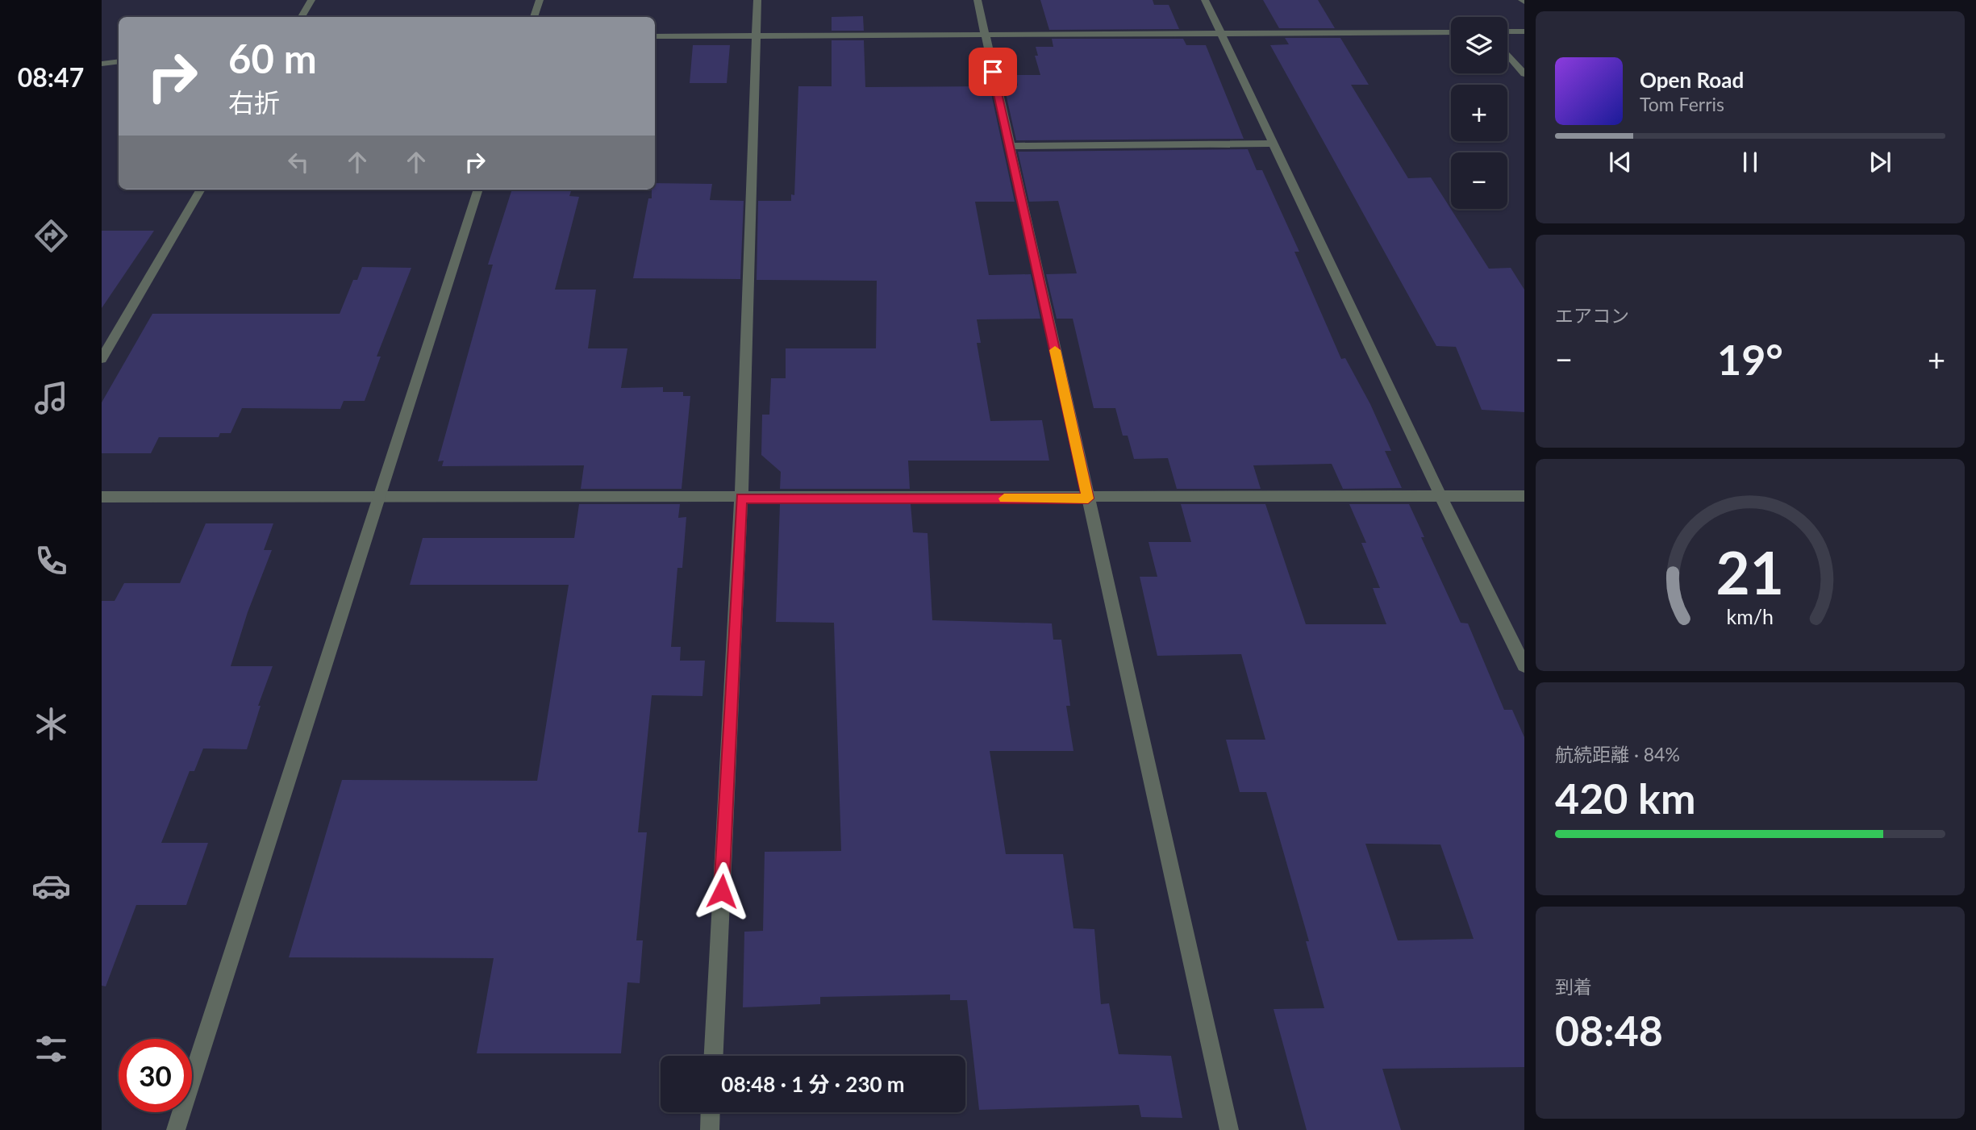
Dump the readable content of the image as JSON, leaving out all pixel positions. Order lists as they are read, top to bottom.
{
  "page": {
    "tabs": "08:47",
    "map_buttons": ["+", "−"],
    "turn": ["60 m", "右折"],
    "song": ["Open Road", "Tom Ferris"],
    "tile": [
      "エアコン",
      ["航続距離 · 84%", "420 km"],
      ["到着", "08:48"]
    ],
    "heat": ["−", "19°", "+"],
    "limit": "30",
    "trip": "08:48 · 1 分 · 230 m",
    "gauge": ["21", "km/h"]
  }
}
